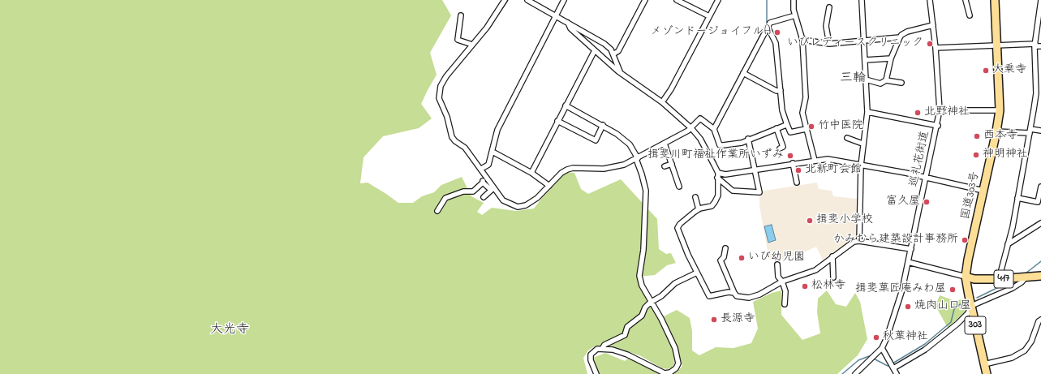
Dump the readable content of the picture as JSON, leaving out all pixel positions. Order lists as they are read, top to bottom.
{
  "streets": {
    "highway": ["国道303号", "417", "303"],
    "street": ["巡礼花街道"]
  },
  "crossings": [
    ["国道303号", "417"]
  ],
  "districts": ["三輪", "大光寺"],
  "places": [
    "メゾンドージョイフルA",
    "いびレディースクリニック",
    "大乗寺",
    "北野神社",
    "竹中医院",
    "西本寺",
    "神明神社",
    "揖斐川町福祉作業所いずみ",
    "北新町会館",
    "富久屋",
    "揖斐小学校",
    "かみむら建築設計事務所",
    "いび幼児園",
    "松林寺",
    "揖斐菓匠庵みわ屋",
    "焼肉山口屋",
    "長源寺",
    "秋葉神社"
  ]
}
